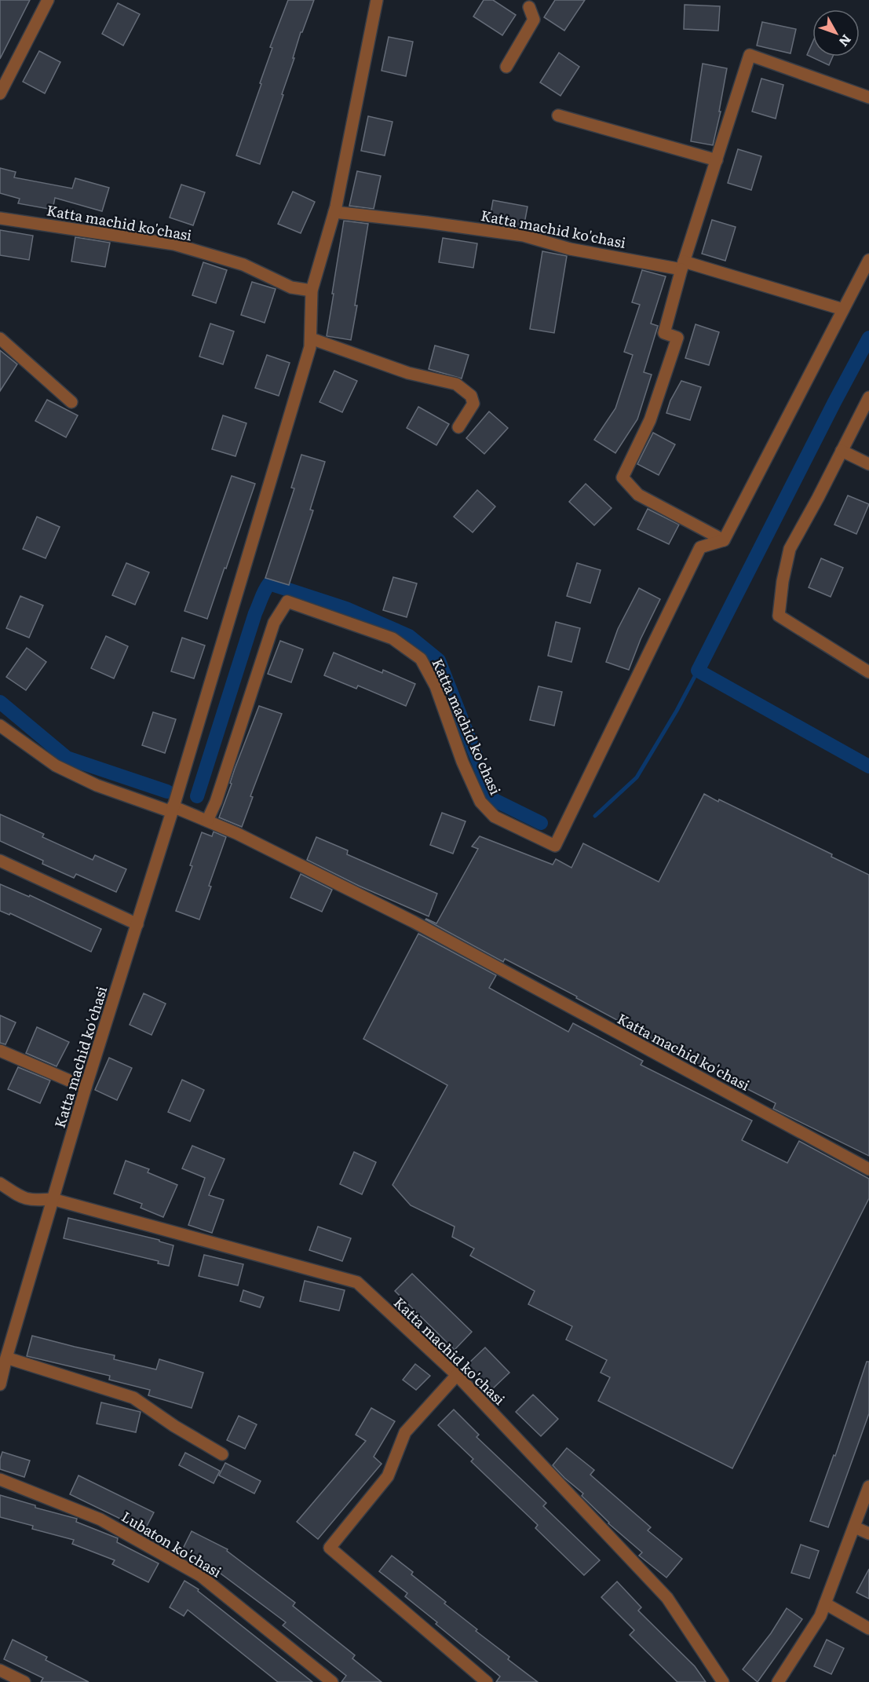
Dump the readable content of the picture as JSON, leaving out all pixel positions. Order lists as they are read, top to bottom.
{
  "streets": {
    "street": ["Katta machid ko'chasi", "Lubaton ko'chasi"]
  },
  "north": "bottom right"
}
